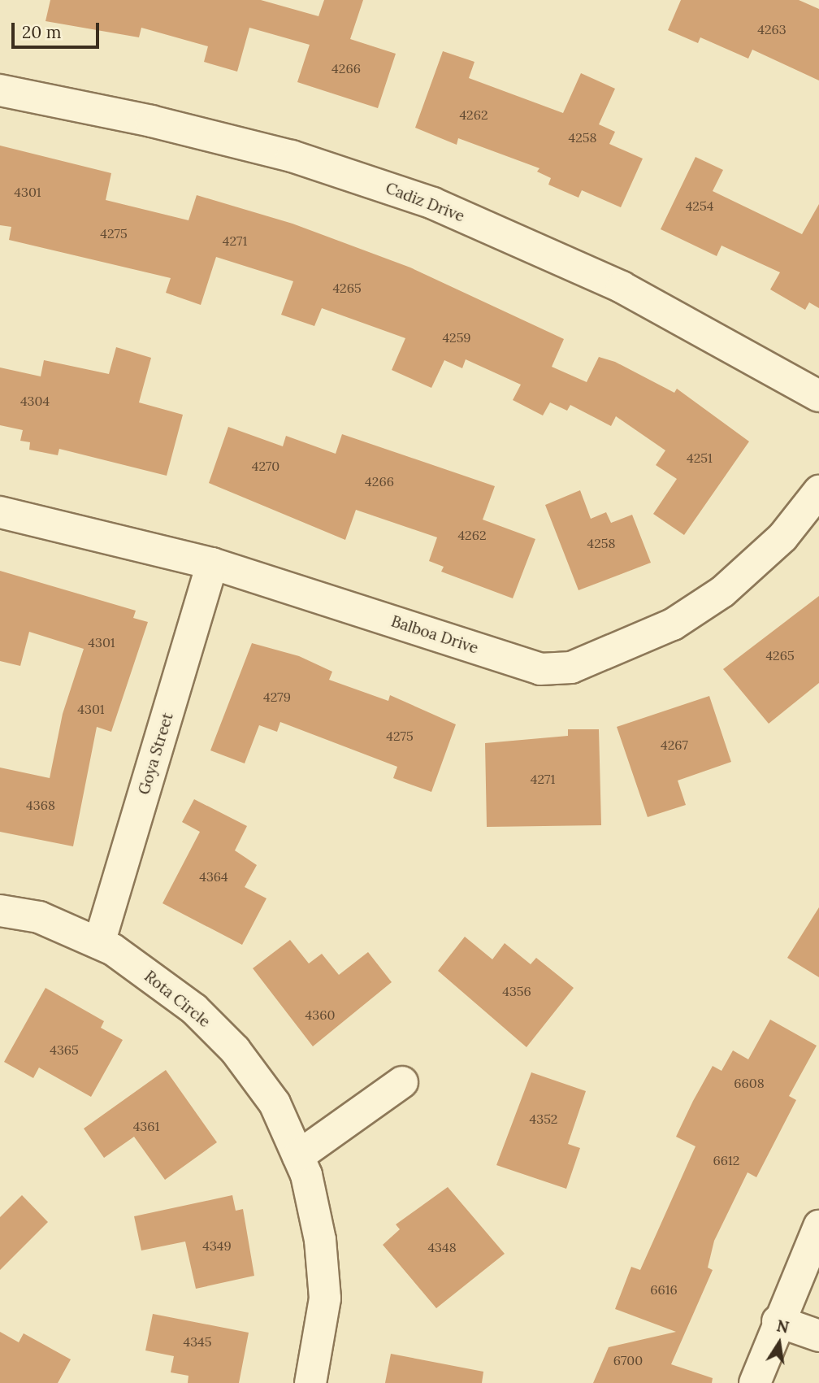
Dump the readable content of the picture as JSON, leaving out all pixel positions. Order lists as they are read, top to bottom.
{
  "streets": {
    "street": [
      "Cadiz Drive",
      "Balboa Drive",
      "Goya Street",
      "Rota Circle"
    ]
  },
  "crossings": [
    ["Balboa Drive", "Goya Street"],
    ["Goya Street", "Rota Circle"]
  ],
  "house_numbers": [
    "4263",
    "4266",
    "4262",
    "4258",
    "4301",
    "4254",
    "4275",
    "4271",
    "4265",
    "4259",
    "4304",
    "4251",
    "4270",
    "4266",
    "4262",
    "4258",
    "4301",
    "4265",
    "4279",
    "4301",
    "4275",
    "4267",
    "4271",
    "4368",
    "4364",
    "4356",
    "4360",
    "4365",
    "6608",
    "4352",
    "4361",
    "6612",
    "4349",
    "4348",
    "6616",
    "4345",
    "6700"
  ],
  "scale_bar": "20 m",
  "north": "top"
}
